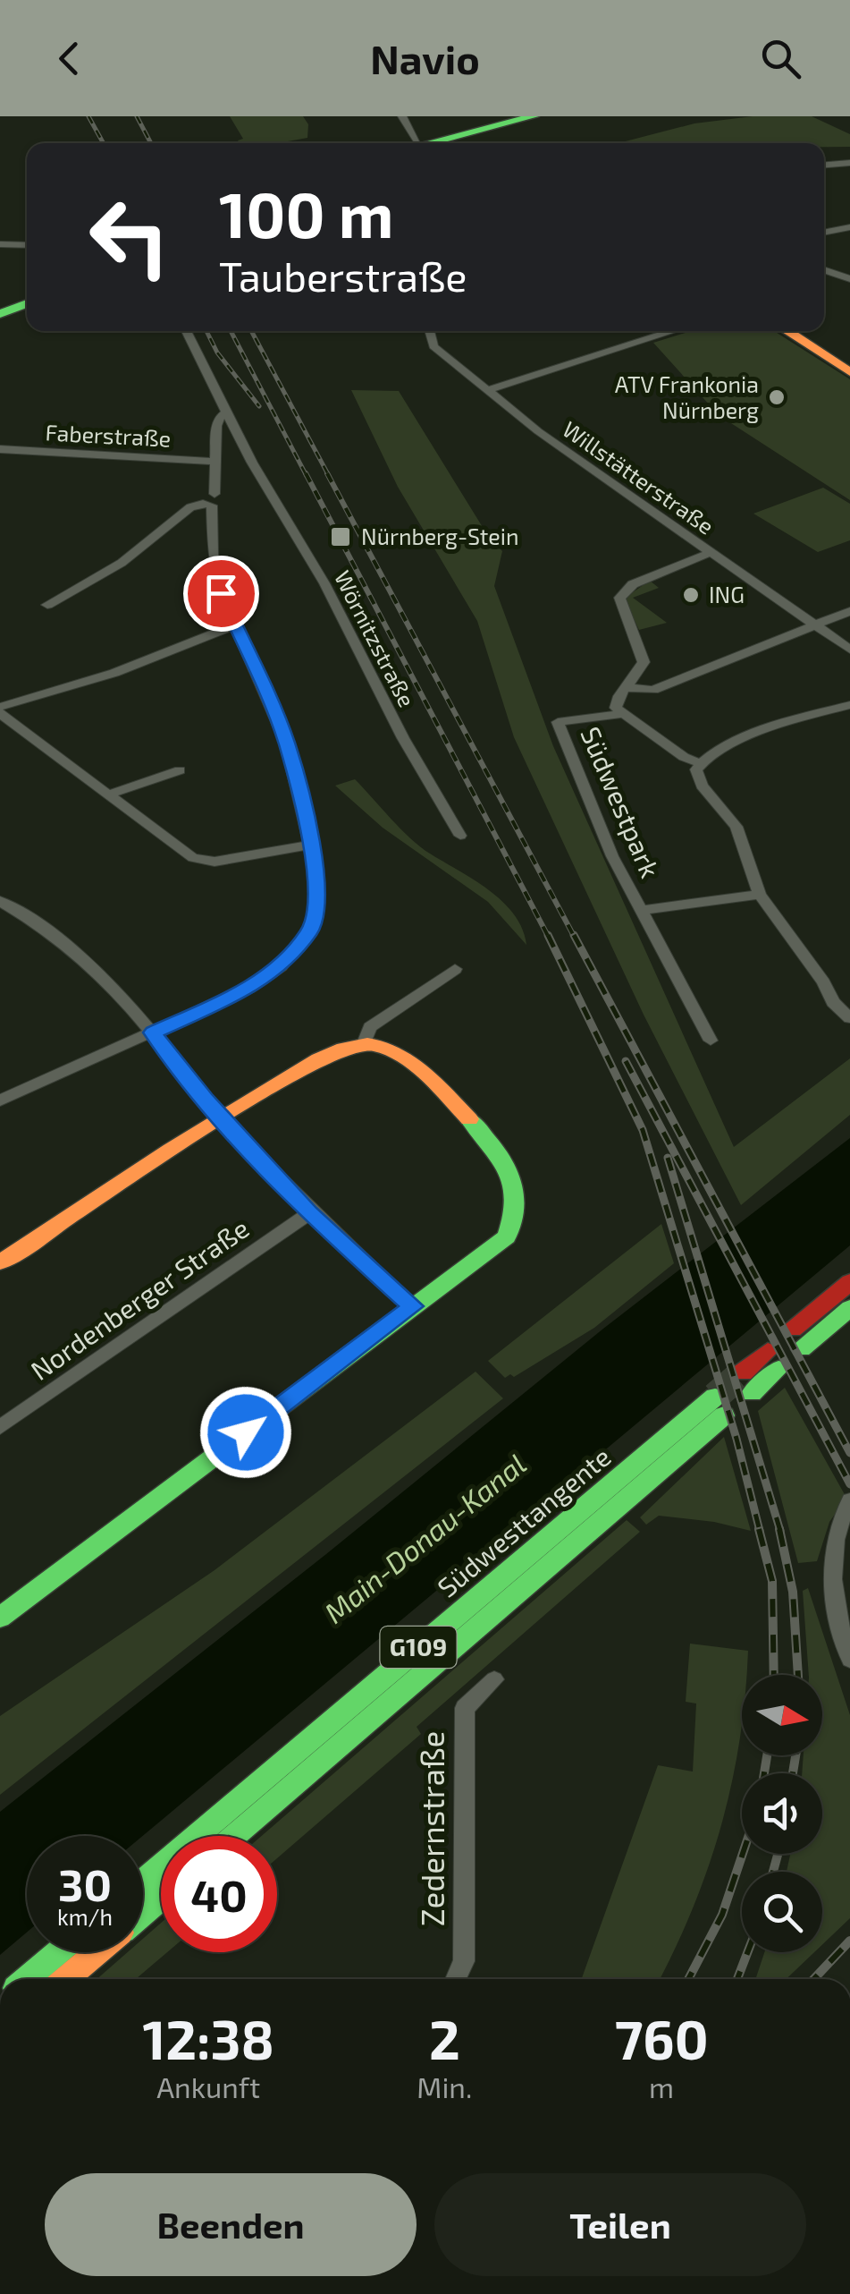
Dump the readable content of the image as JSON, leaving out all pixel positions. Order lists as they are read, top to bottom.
{
  "streets": {
    "main road": ["Südwesttangente", "G109"],
    "street": [
      "Faberstraße",
      "Willstätterstraße",
      "Wörnitzstraße",
      "Südwestpark",
      "Nordenberger Straße",
      "Zedernstraße"
    ]
  },
  "crossings": [
    ["Willstätterstraße", "Südwestpark"]
  ],
  "water": ["Main-Donau-Kanal"],
  "places": {
    "other": ["ATV Frankonia Nürnberg", "ING"],
    "transit": ["Nürnberg-Stein"]
  },
  "north": "right",
  "page": {
    "header": "Navio",
    "turn": ["100 m", "Tauberstraße"],
    "speed": "30 km/h",
    "limit": "40",
    "eta": [
      "12:38",
      "Ankunft",
      "2",
      "Min.",
      "760",
      "m"
    ],
    "buttons": ["Beenden", "Teilen"]
  }
}
